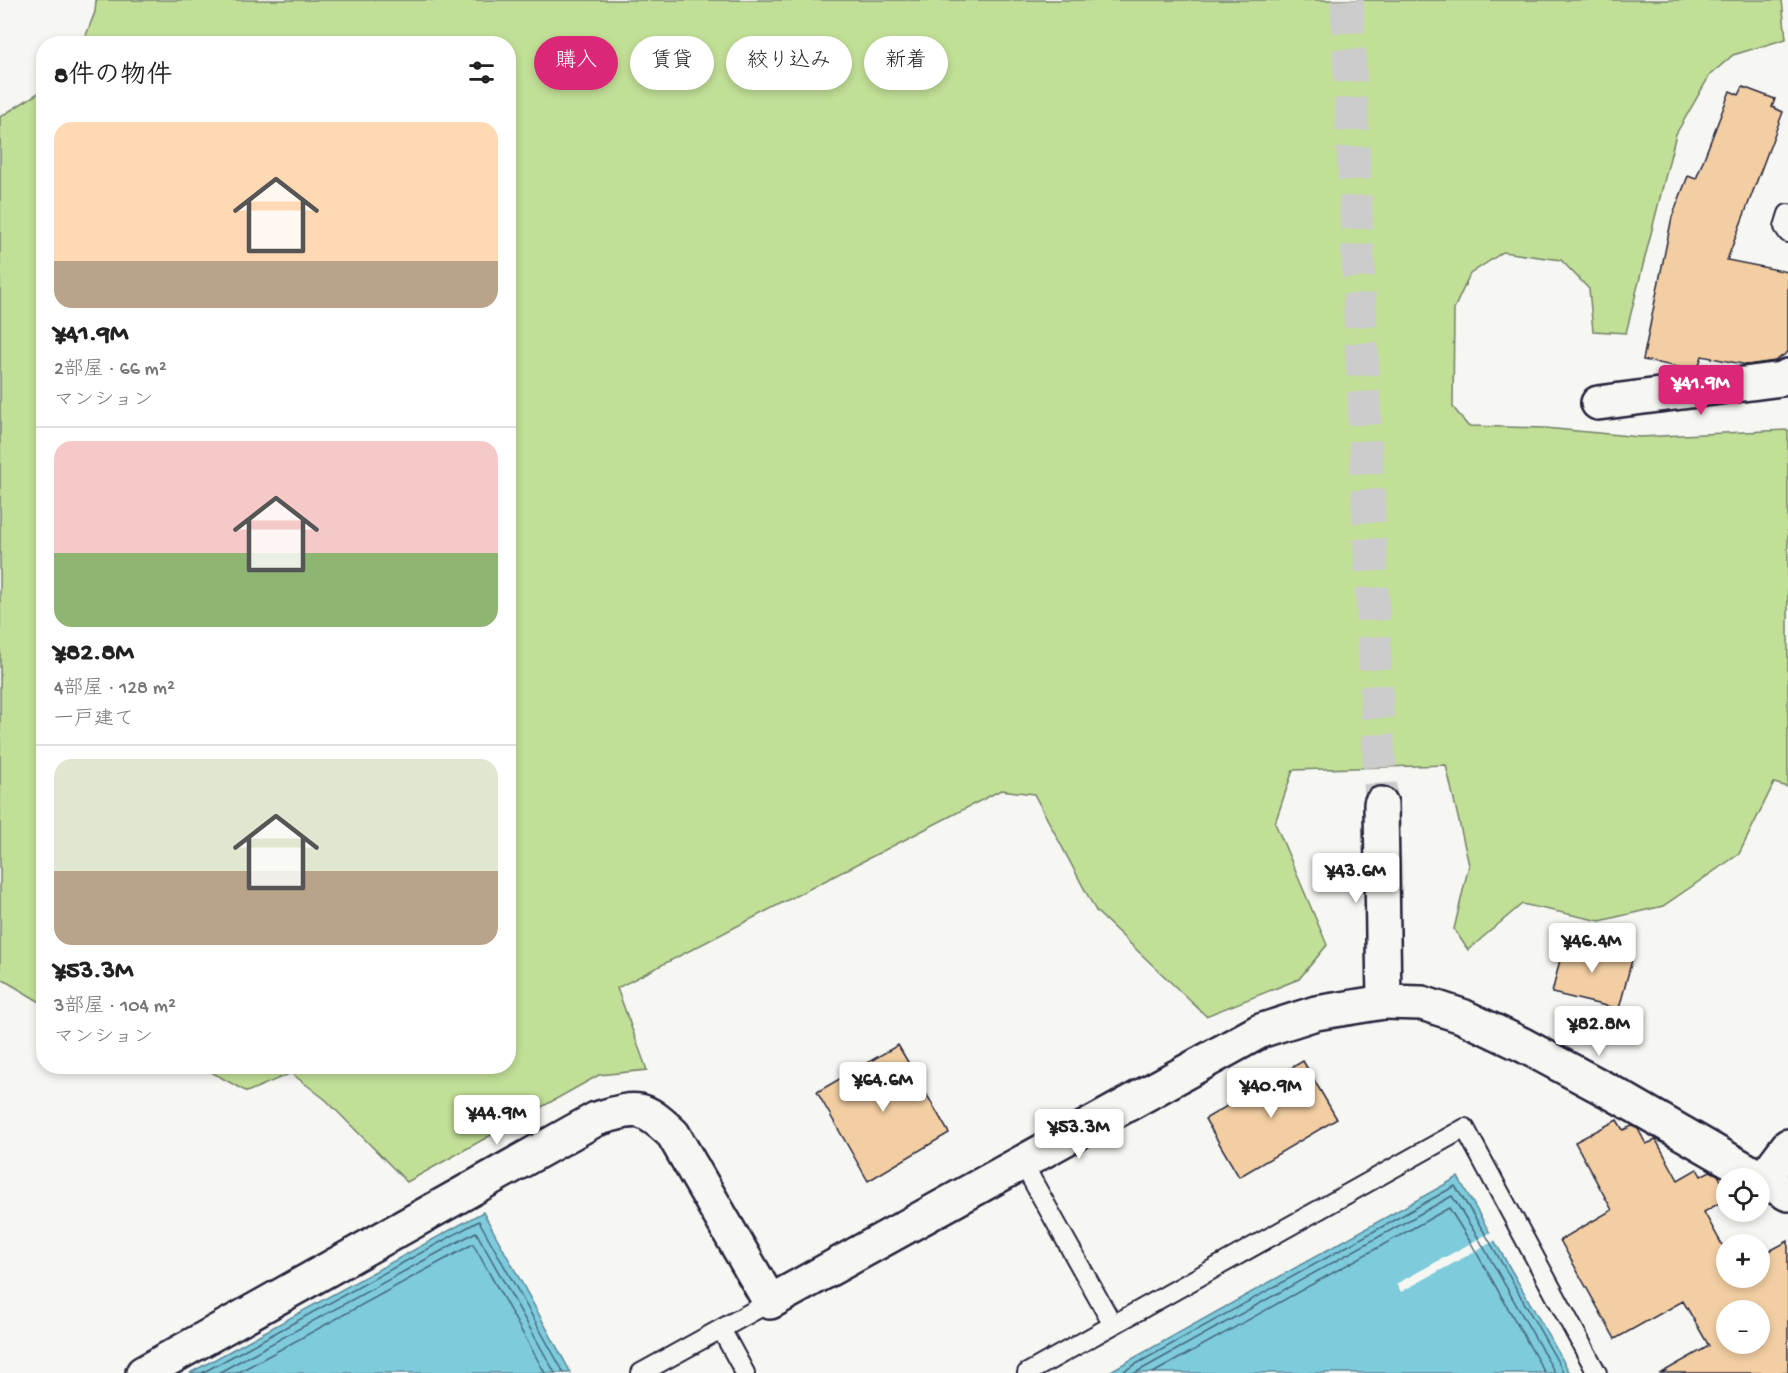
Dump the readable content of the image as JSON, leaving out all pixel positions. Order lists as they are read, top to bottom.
{
  "page": {
    "chip": [
      "購入",
      "賃貸",
      "絞り込み",
      "新着"
    ],
    "heading": "8件の物件",
    "list": [
      {
        "name": "¥41.9M",
        "note": "2部屋 · 66 m² · マンション"
      },
      {
        "name": "¥82.8M",
        "note": "4部屋 · 128 m² · 一戸建て"
      },
      {
        "name": "¥53.3M",
        "note": "3部屋 · 104 m² · マンション"
      }
    ],
    "price": [
      "¥41.9M",
      "¥43.6M",
      "¥46.4M",
      "¥82.8M",
      "¥64.6M",
      "¥40.9M",
      "¥44.9M",
      "¥53.3M"
    ],
    "map_buttons": ["+", "−"]
  }
}
